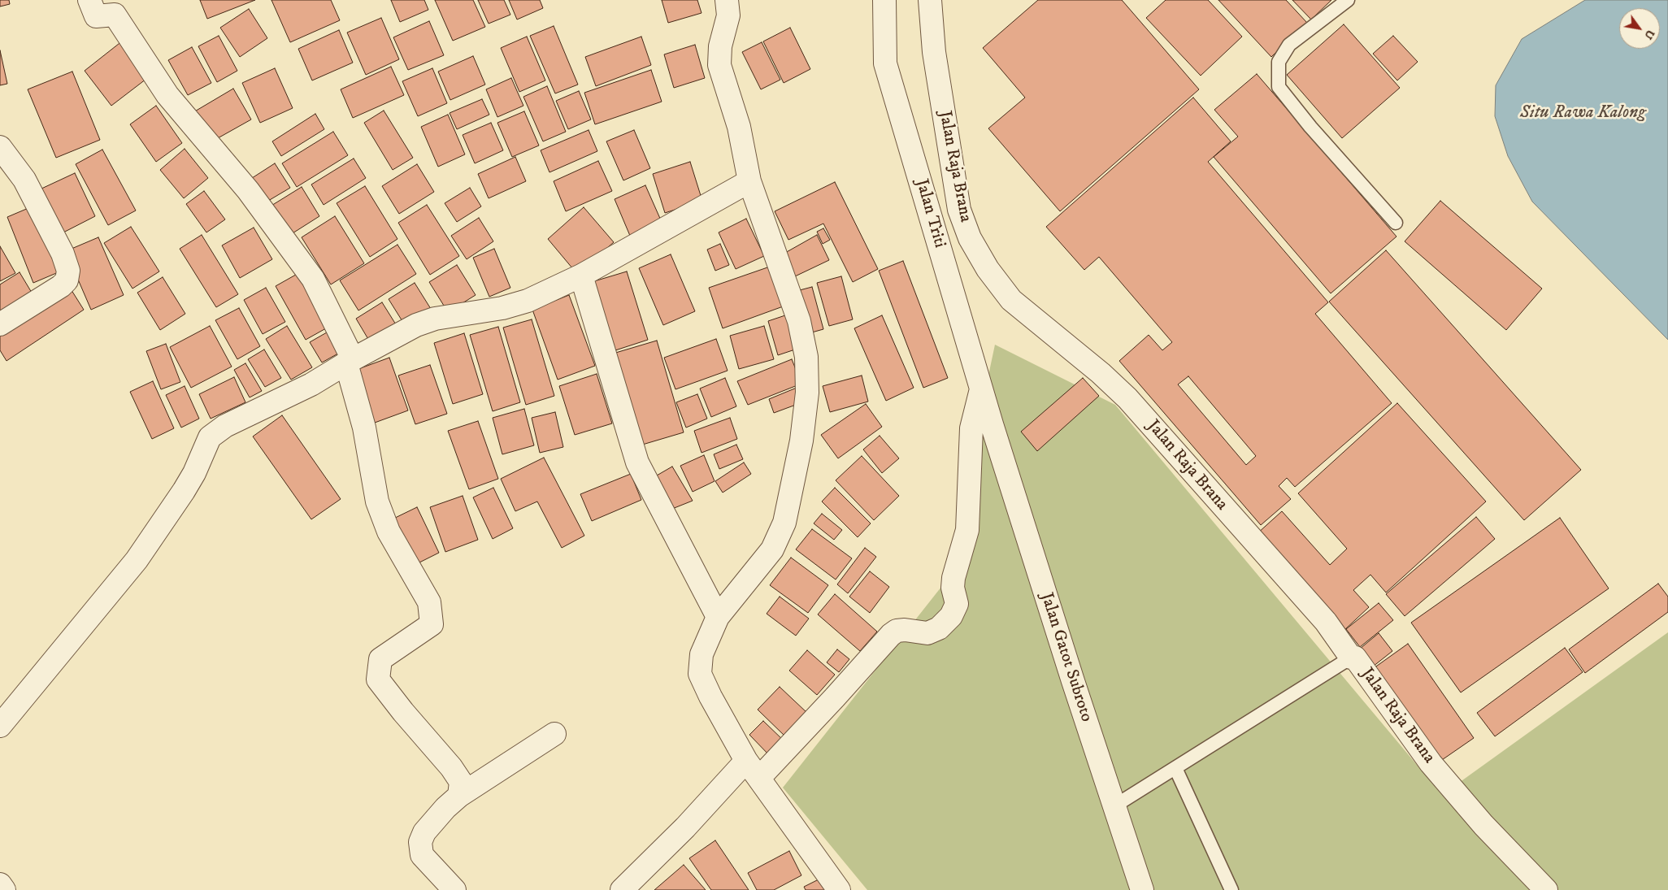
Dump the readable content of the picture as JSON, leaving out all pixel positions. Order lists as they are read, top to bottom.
{
  "streets": {
    "street": ["Jalan Raja Brana", "Jalan Triti", "Jalan Gatot Subroto"]
  },
  "crossings": [
    ["Jalan Triti", "Jalan Gatot Subroto"]
  ],
  "water": ["Situ Rawa Kalong"],
  "north": "bottom right"
}
